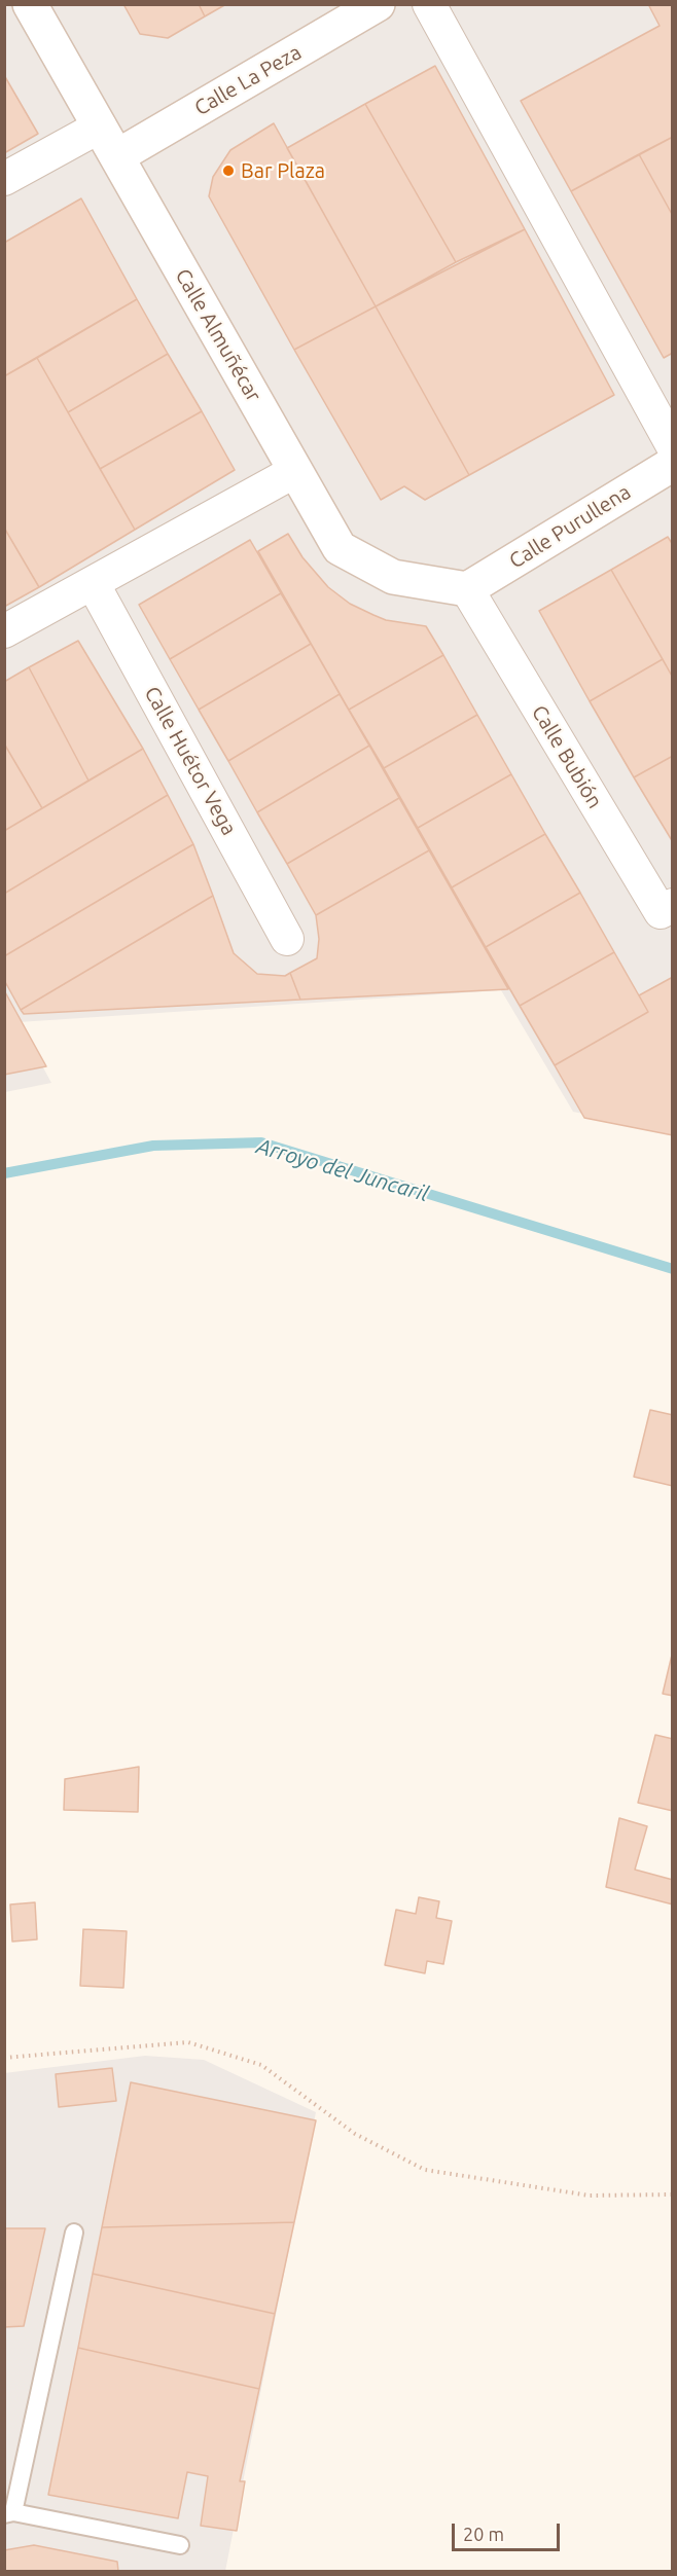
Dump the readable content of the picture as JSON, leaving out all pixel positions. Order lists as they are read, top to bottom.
{
  "streets": {
    "street": [
      "Calle La Peza",
      "Calle Almuñécar",
      "Calle Purullena",
      "Calle Bubión",
      "Calle Huétor Vega"
    ]
  },
  "crossings": [
    ["Calle La Peza", "Calle Almuñécar"],
    ["Calle Almuñécar", "Calle Purullena"],
    ["Calle Almuñécar", "Calle Bubión"],
    ["Calle Purullena", "Calle Bubión"]
  ],
  "water": ["Arroyo del Juncaril"],
  "places": ["Bar Plaza"],
  "scale_bar": "20 m"
}
